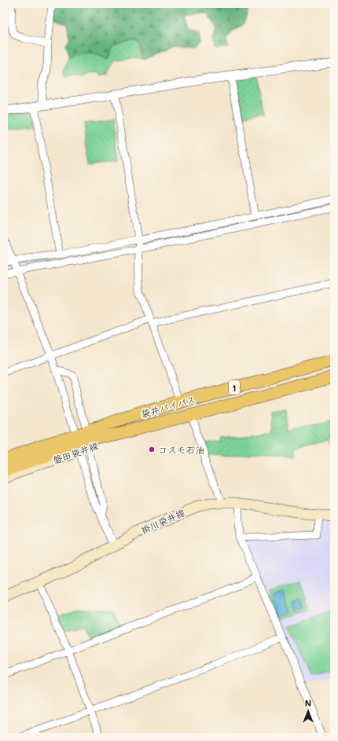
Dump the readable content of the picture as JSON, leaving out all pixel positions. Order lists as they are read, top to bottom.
{
  "streets": {
    "highway": ["1", "袋井バイパス"],
    "main road": ["磐田袋井線", "掛川袋井線"]
  },
  "crossings": [
    ["袋井バイパス", "磐田袋井線"]
  ],
  "places": ["コスモ石油"],
  "north": "top"
}
